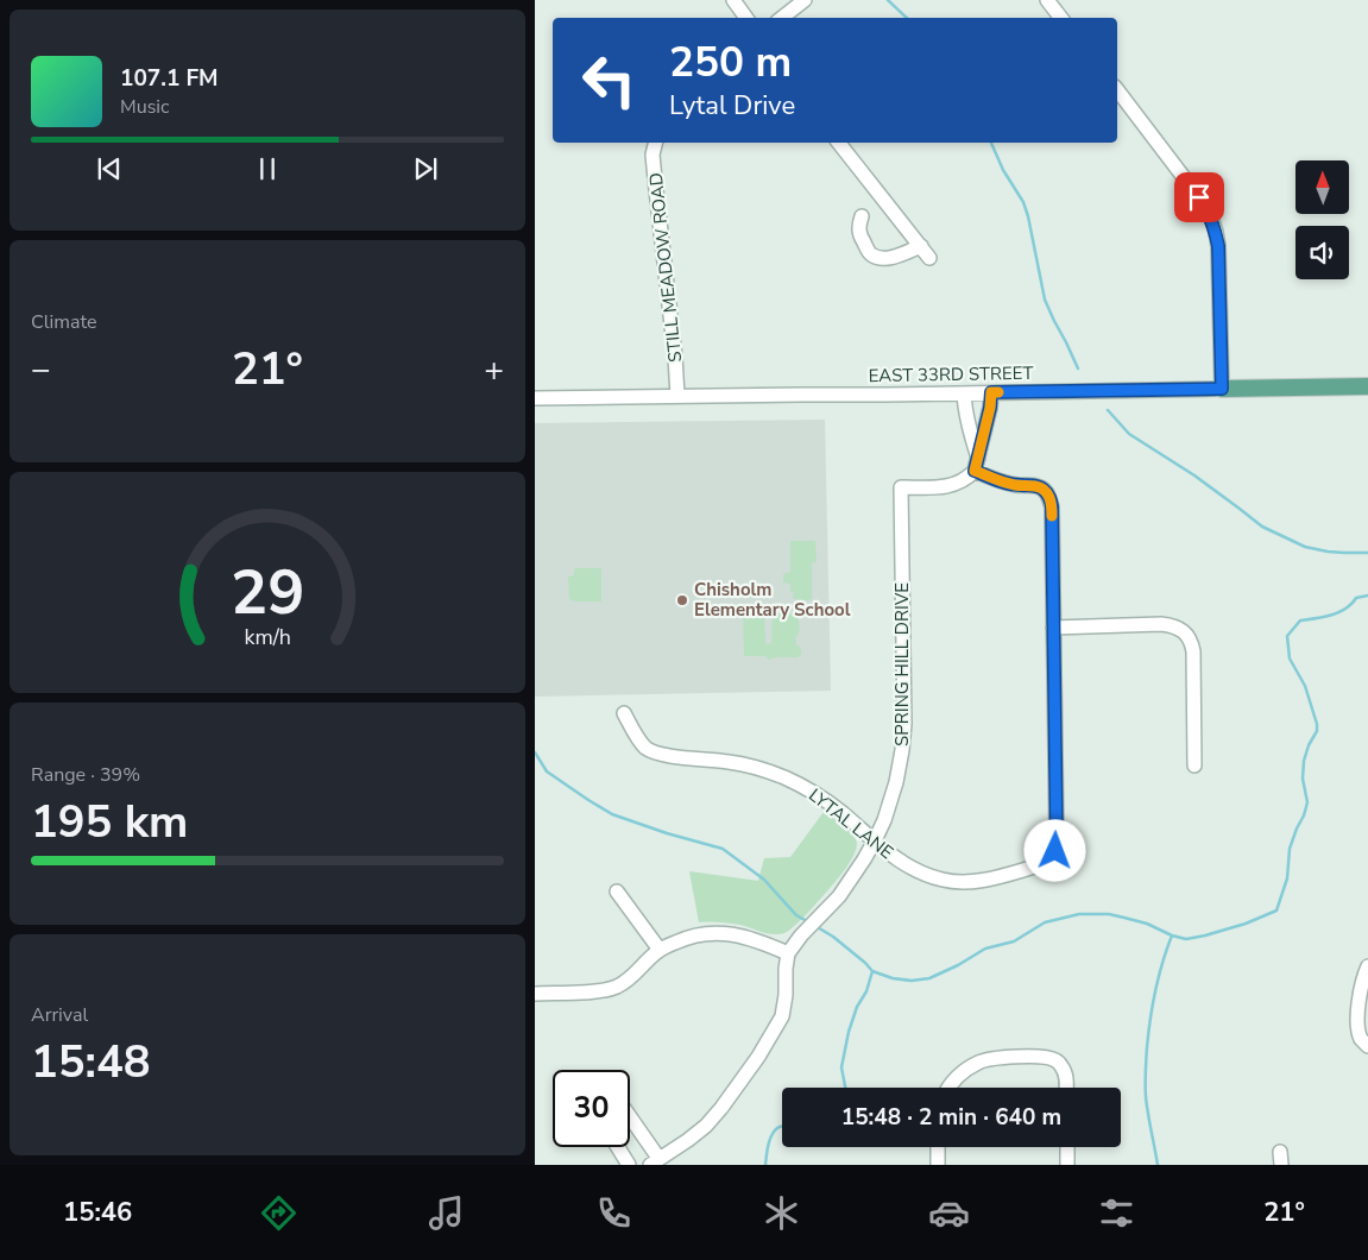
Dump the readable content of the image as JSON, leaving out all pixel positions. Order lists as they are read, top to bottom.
{
  "streets": {
    "main road": ["EAST 33RD STREET"],
    "street": ["STILL MEADOW ROAD", "SPRING HILL DRIVE", "LYTAL LANE"]
  },
  "crossings": [
    ["STILL MEADOW ROAD", "EAST 33RD STREET"],
    ["SPRING HILL DRIVE", "LYTAL LANE"]
  ],
  "places": ["Chisholm Elementary School"],
  "north": "top",
  "page": {
    "turn": ["250 m", "Lytal Drive"],
    "song": ["107.1 FM", "Music"],
    "tile": [
      "Climate",
      ["Range · 39%", "195 km"],
      ["Arrival", "15:48"]
    ],
    "heat": ["−", "21°", "+"],
    "limit": "30",
    "trip": "15:48 · 2 min · 640 m",
    "tabs": ["15:46", "21°"],
    "gauge": ["29", "km/h"]
  }
}
